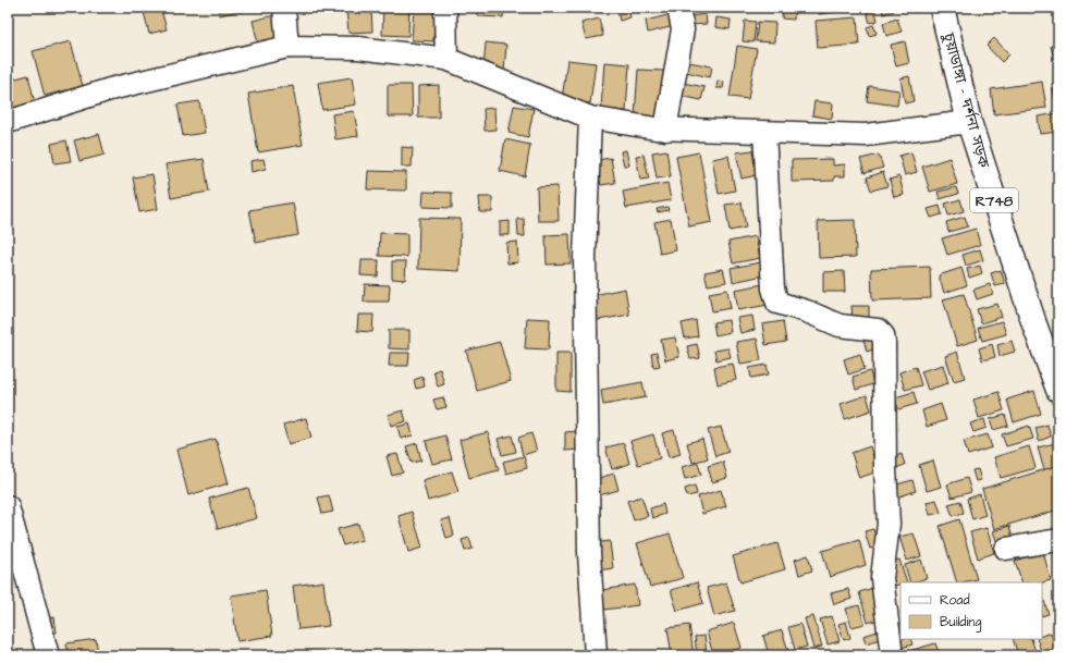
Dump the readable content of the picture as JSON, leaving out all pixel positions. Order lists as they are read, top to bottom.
{
  "streets": {
    "main road": ["চুয়াডাঙ্গা - দর্শনা সড়ক", "R748"]
  },
  "legend": ["Road", "Building"]
}
